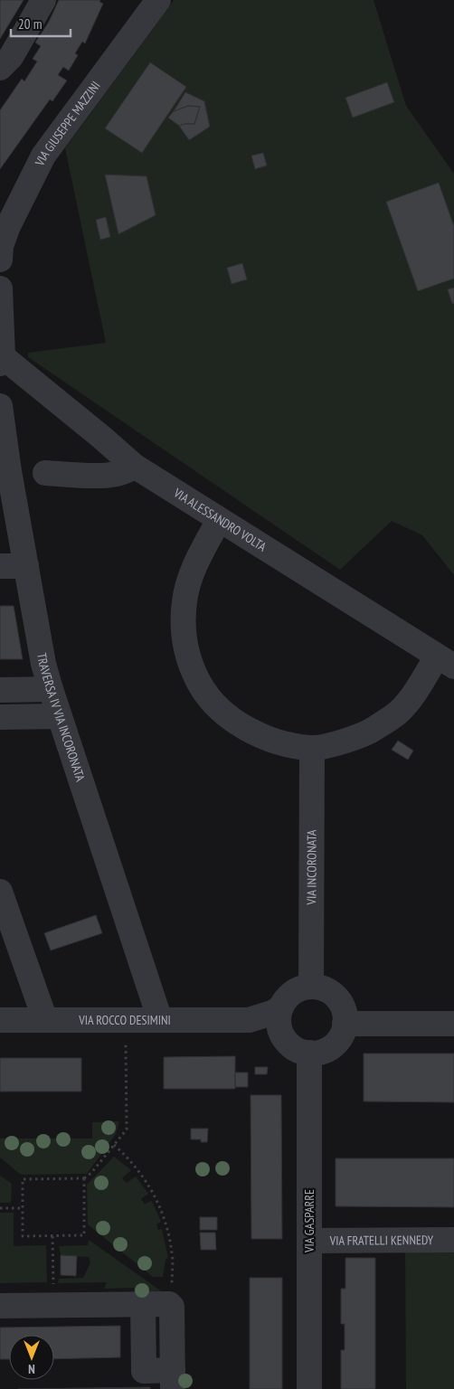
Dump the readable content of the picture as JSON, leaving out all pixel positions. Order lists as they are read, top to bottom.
{
  "streets": {
    "street": [
      "VIA GIUSEPPE MAZZINI",
      "VIA ALESSANDRO VOLTA",
      "TRAVERSA IV VIA INCORONATA",
      "VIA INCORONATA",
      "VIA ROCCO DESIMINI",
      "VIA GASPARRE",
      "VIA FRATELLI KENNEDY"
    ]
  },
  "crossings": [
    ["TRAVERSA IV VIA INCORONATA", "VIA ROCCO DESIMINI"],
    ["VIA INCORONATA", "VIA ROCCO DESIMINI"],
    ["VIA INCORONATA", "VIA GASPARRE"],
    ["VIA ROCCO DESIMINI", "VIA GASPARRE"],
    ["VIA GASPARRE", "VIA FRATELLI KENNEDY"]
  ],
  "scale_bar": "20 m",
  "north": "bottom"
}
